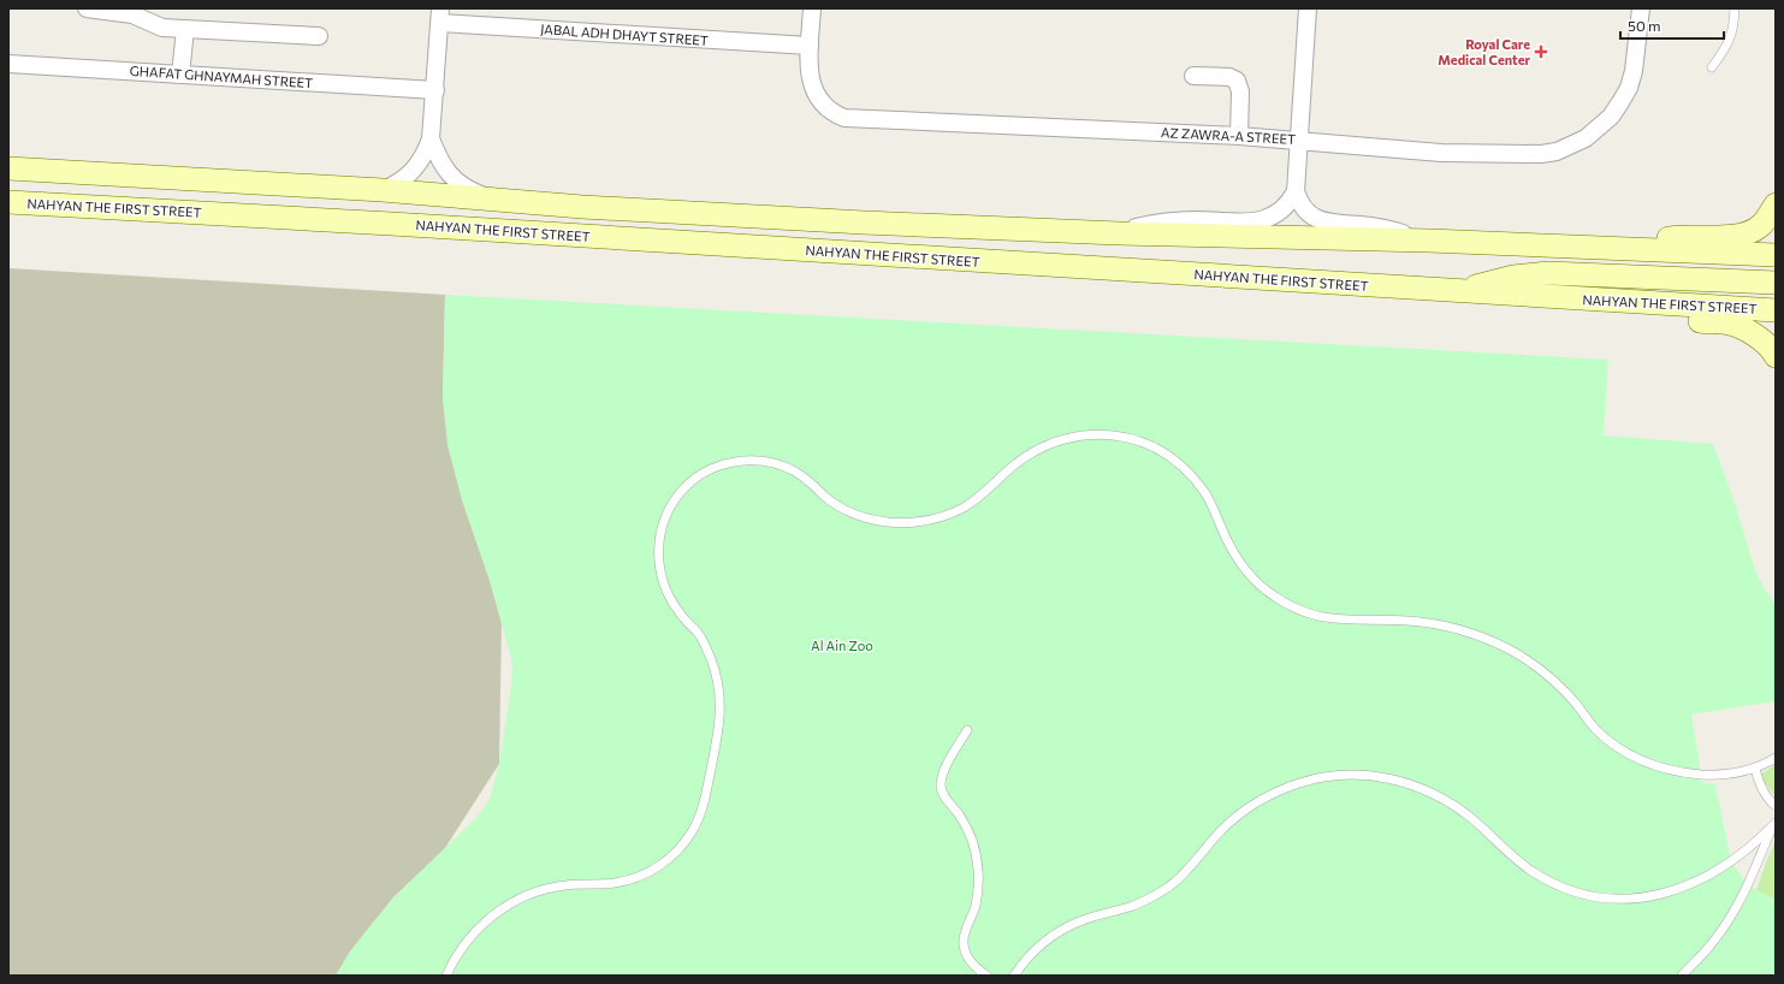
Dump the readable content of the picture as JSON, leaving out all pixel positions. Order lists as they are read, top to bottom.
{
  "streets": {
    "main road": ["NAHYAN THE FIRST STREET"],
    "street": ["JABAL ADH DHAYT STREET", "GHAFAT GHNAYMAH STREET", "AZ ZAWRA-A STREET"]
  },
  "crossings": [
    ["JABAL ADH DHAYT STREET", "AZ ZAWRA-A STREET"]
  ],
  "parks": ["Al Ain Zoo"],
  "places": {
    "health": ["Royal Care Medical Center"]
  },
  "scale_bar": "50 m"
}
